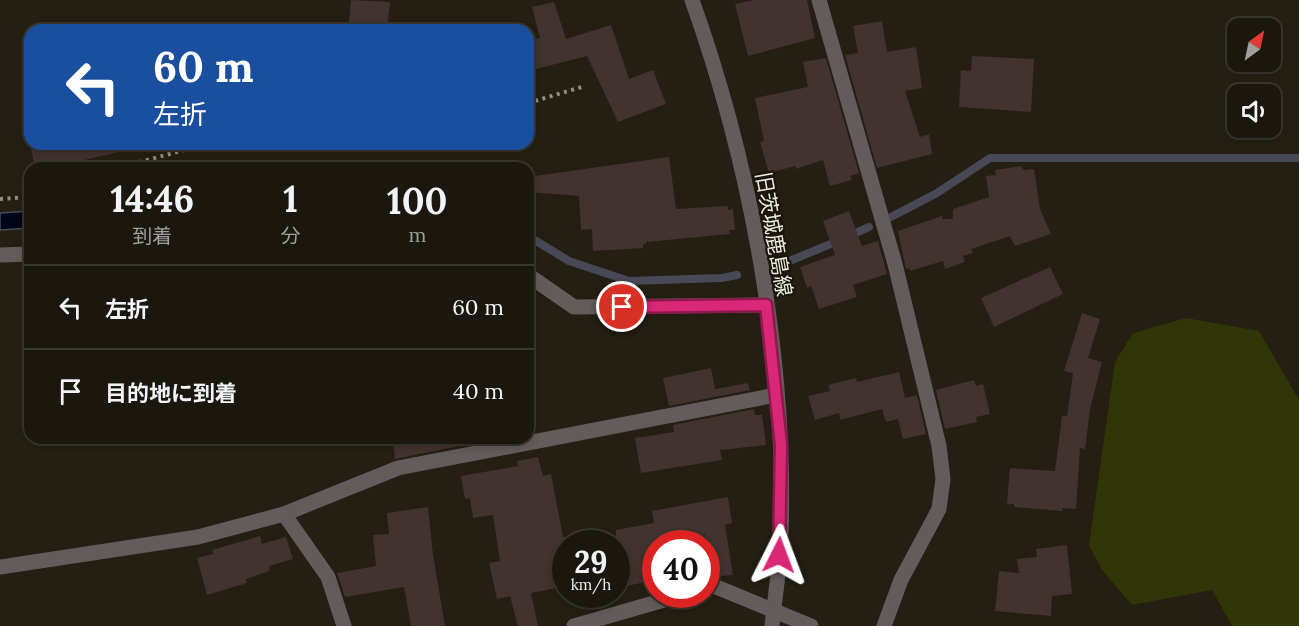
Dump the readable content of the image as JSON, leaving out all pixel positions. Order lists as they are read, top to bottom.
{
  "streets": {
    "street": ["旧茨城鹿島線"]
  },
  "north": "top right",
  "page": {
    "turn": ["60 m", "左折"],
    "eta": [
      "14:46",
      "到着",
      "1",
      "分",
      "100",
      "m"
    ],
    "list": [
      {
        "name": "左折",
        "value": "60 m"
      },
      {
        "name": "目的地に到着",
        "value": "40 m"
      }
    ],
    "speed": "29 km/h",
    "limit": "40"
  }
}
